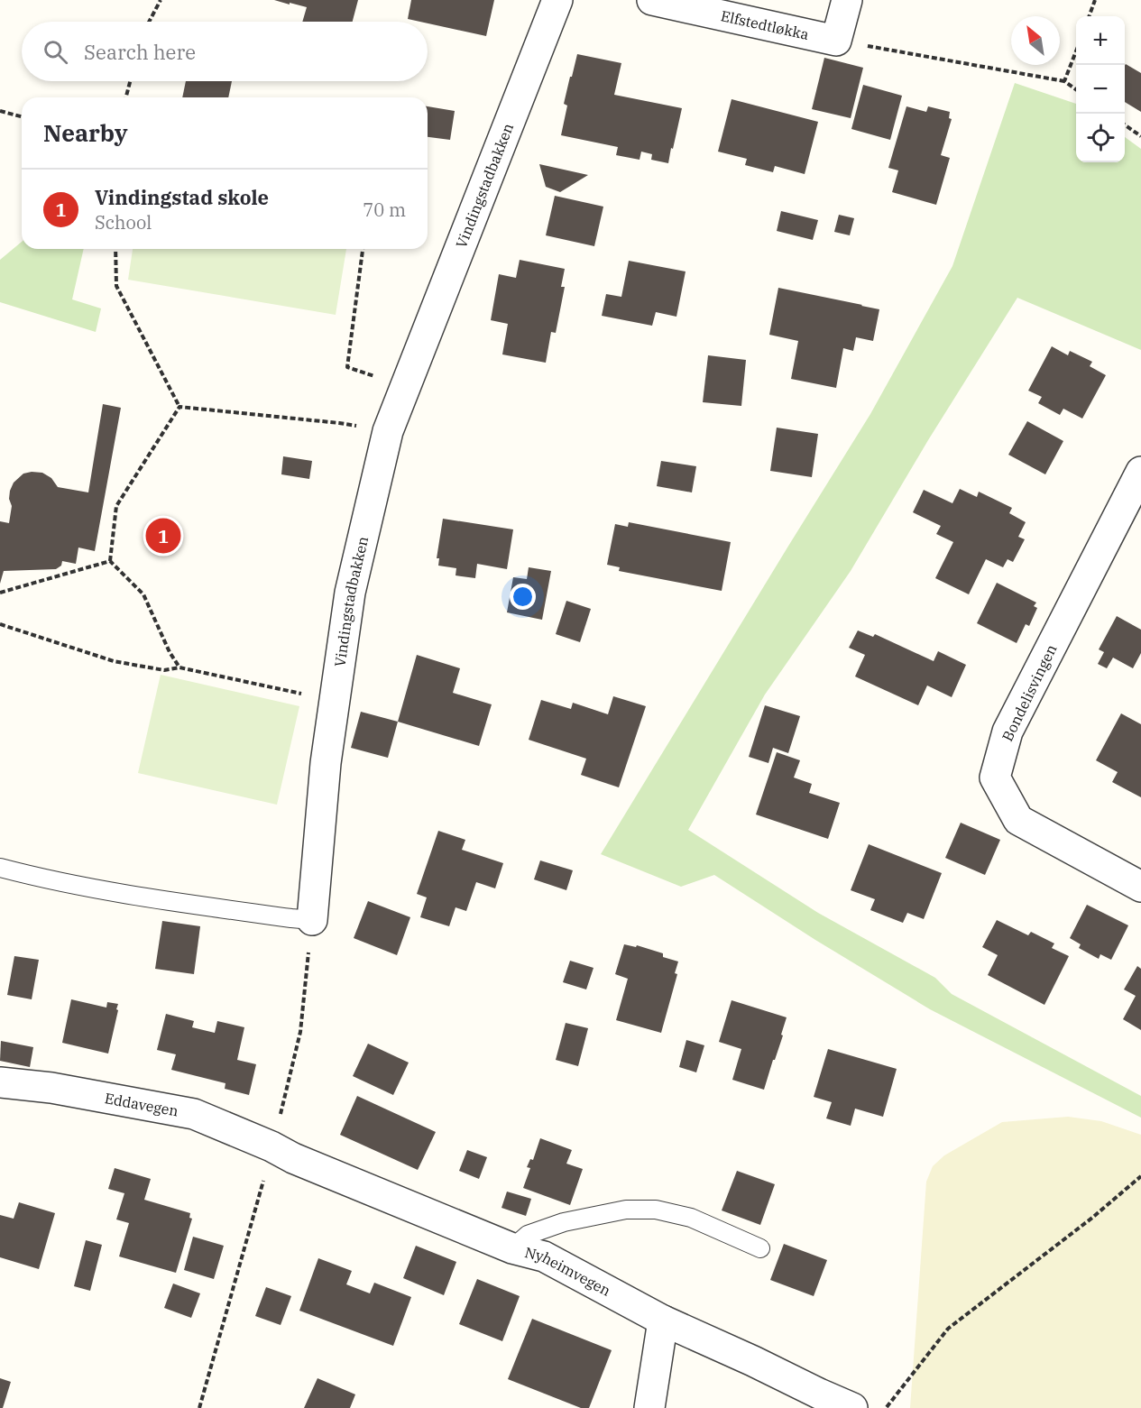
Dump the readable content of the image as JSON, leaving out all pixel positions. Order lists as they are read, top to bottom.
{
  "streets": {
    "street": [
      "Elfstedtløkka",
      "Vindingstadbakken",
      "Bondelisvingen",
      "Eddavegen",
      "Nyheimvegen"
    ]
  },
  "crossings": [
    ["Eddavegen", "Nyheimvegen"]
  ],
  "north": "top left",
  "page": {
    "map_buttons": ["+", "−"],
    "search": "Search here",
    "heading": "Nearby",
    "list": [
      {
        "mark": "1",
        "name": "Vindingstad skole",
        "note": "School",
        "value": "70 m"
      }
    ],
    "pins": "1"
  }
}
